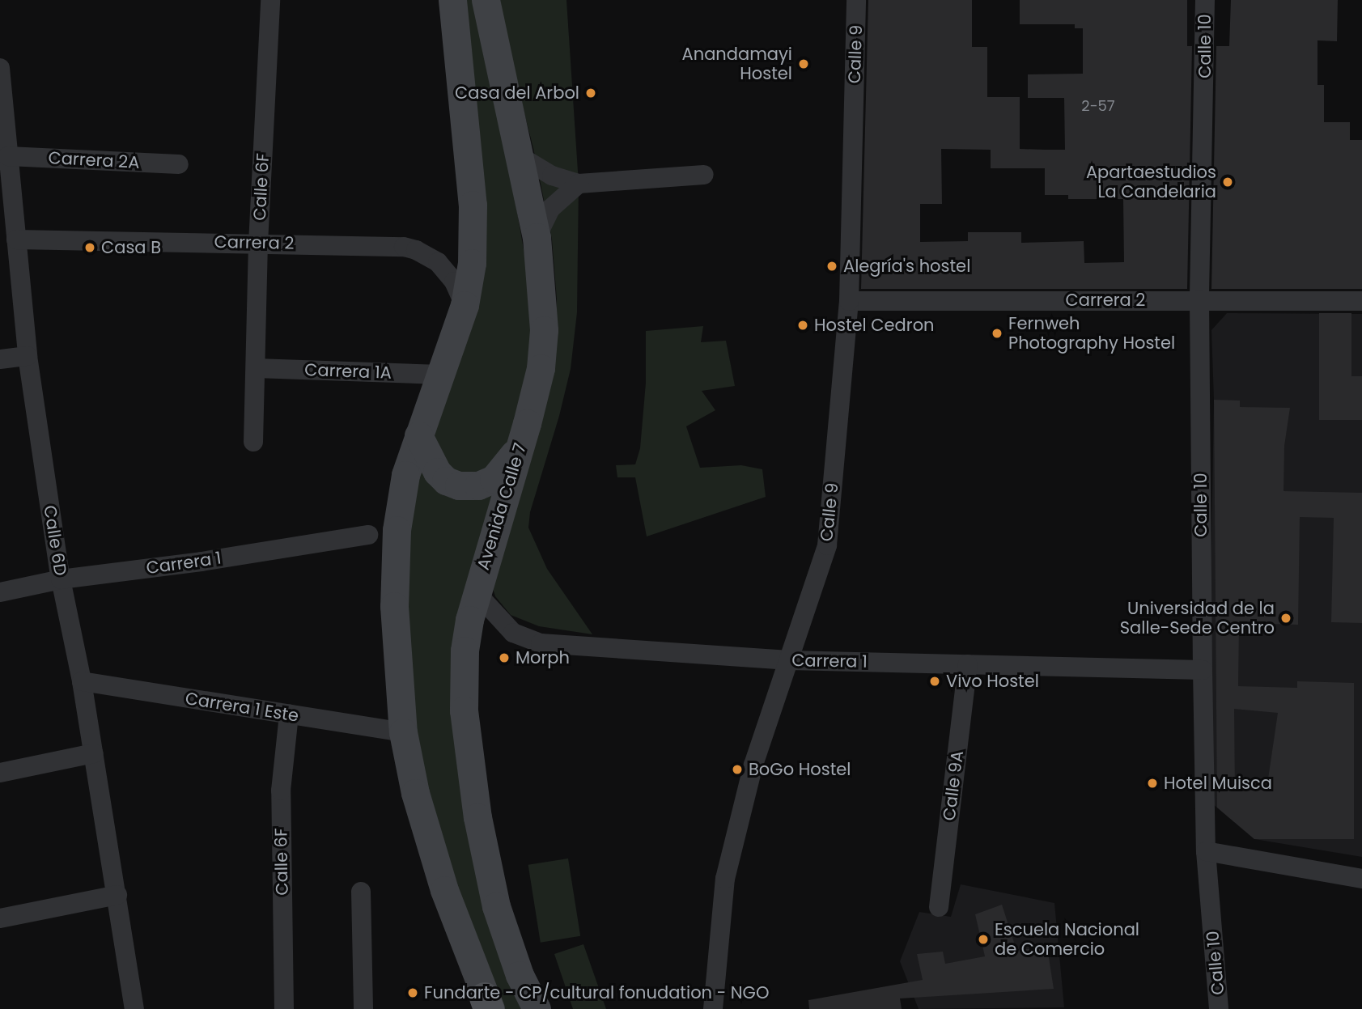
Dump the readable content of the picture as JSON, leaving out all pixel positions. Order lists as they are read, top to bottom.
{
  "streets": {
    "street": [
      "Calle 10",
      "Calle 9",
      "Carrera 2A",
      "Calle 6F",
      "Carrera 2",
      "Carrera 1A",
      "Avenida Calle 7",
      "Calle 6D",
      "Carrera 1",
      "Carrera 1 Este",
      "Calle 9A"
    ]
  },
  "crossings": [
    ["Calle 10", "Carrera 2"],
    ["Calle 10", "Carrera 1"],
    ["Calle 9", "Carrera 2"],
    ["Calle 9", "Carrera 1"],
    ["Carrera 2A", "Calle 6D"],
    ["Calle 6F", "Carrera 2"],
    ["Calle 6F", "Carrera 1A"],
    ["Calle 6F", "Carrera 1 Este"],
    ["Carrera 2", "Calle 6D"],
    ["Avenida Calle 7", "Carrera 1"],
    ["Calle 6D", "Carrera 1"],
    ["Calle 6D", "Carrera 1 Este"],
    ["Carrera 1", "Calle 9A"]
  ],
  "places": [
    "Anandamayi Hostel",
    "Casa del Arbol",
    "Apartaestudios La Candelaria",
    "Casa B",
    "Alegría's hostel",
    "Hostel Cedron",
    "Fernweh Photography Hostel",
    "Universidad de la Salle-Sede Centro",
    "Morph",
    "Vivo Hostel",
    "BoGo Hostel",
    "Hotel Muisca",
    "Escuela Nacional de Comercio",
    "Fundarte - CP/cultural fonudation - NGO"
  ],
  "house_numbers": ["2-57"]
}
